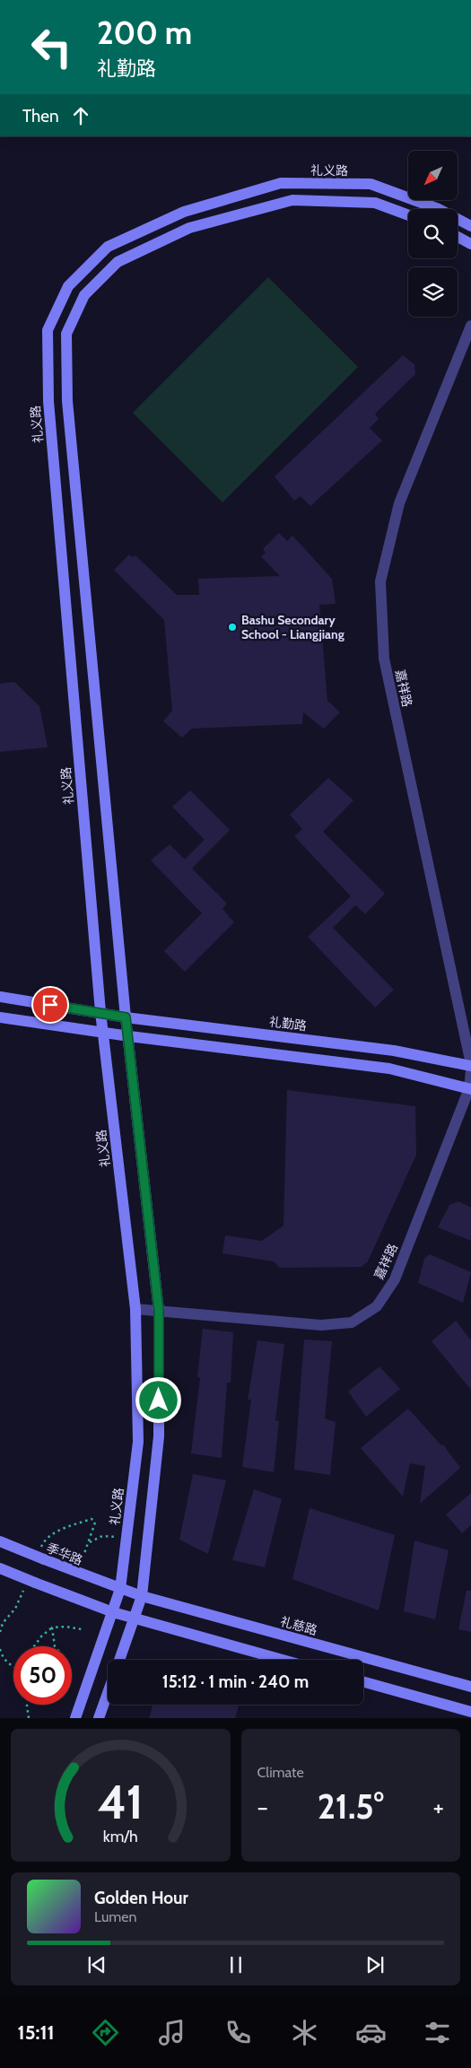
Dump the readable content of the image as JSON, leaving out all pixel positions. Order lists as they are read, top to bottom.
{
  "streets": {
    "main road": [
      "礼义路",
      "礼勤路",
      "季华路",
      "礼慈路"
    ],
    "street": ["嘉祥路"]
  },
  "crossings": [
    ["礼义路", "嘉祥路"],
    ["礼义路", "礼勤路"],
    ["礼义路", "季华路"],
    ["礼义路", "礼慈路"],
    ["嘉祥路", "礼勤路"],
    ["季华路", "礼慈路"]
  ],
  "places": ["Bashu Secondary School - Liangjiang"],
  "north": "bottom left",
  "page": {
    "turn": ["200 m", "礼勤路"],
    "then": "Then",
    "limit": "50",
    "trip": "15:12 · 1 min · 240 m",
    "tile": "Climate",
    "heat": ["−", "21.5°", "+"],
    "song": ["Golden Hour", "Lumen"],
    "tabs": "15:11",
    "gauge": ["41", "km/h"]
  }
}
